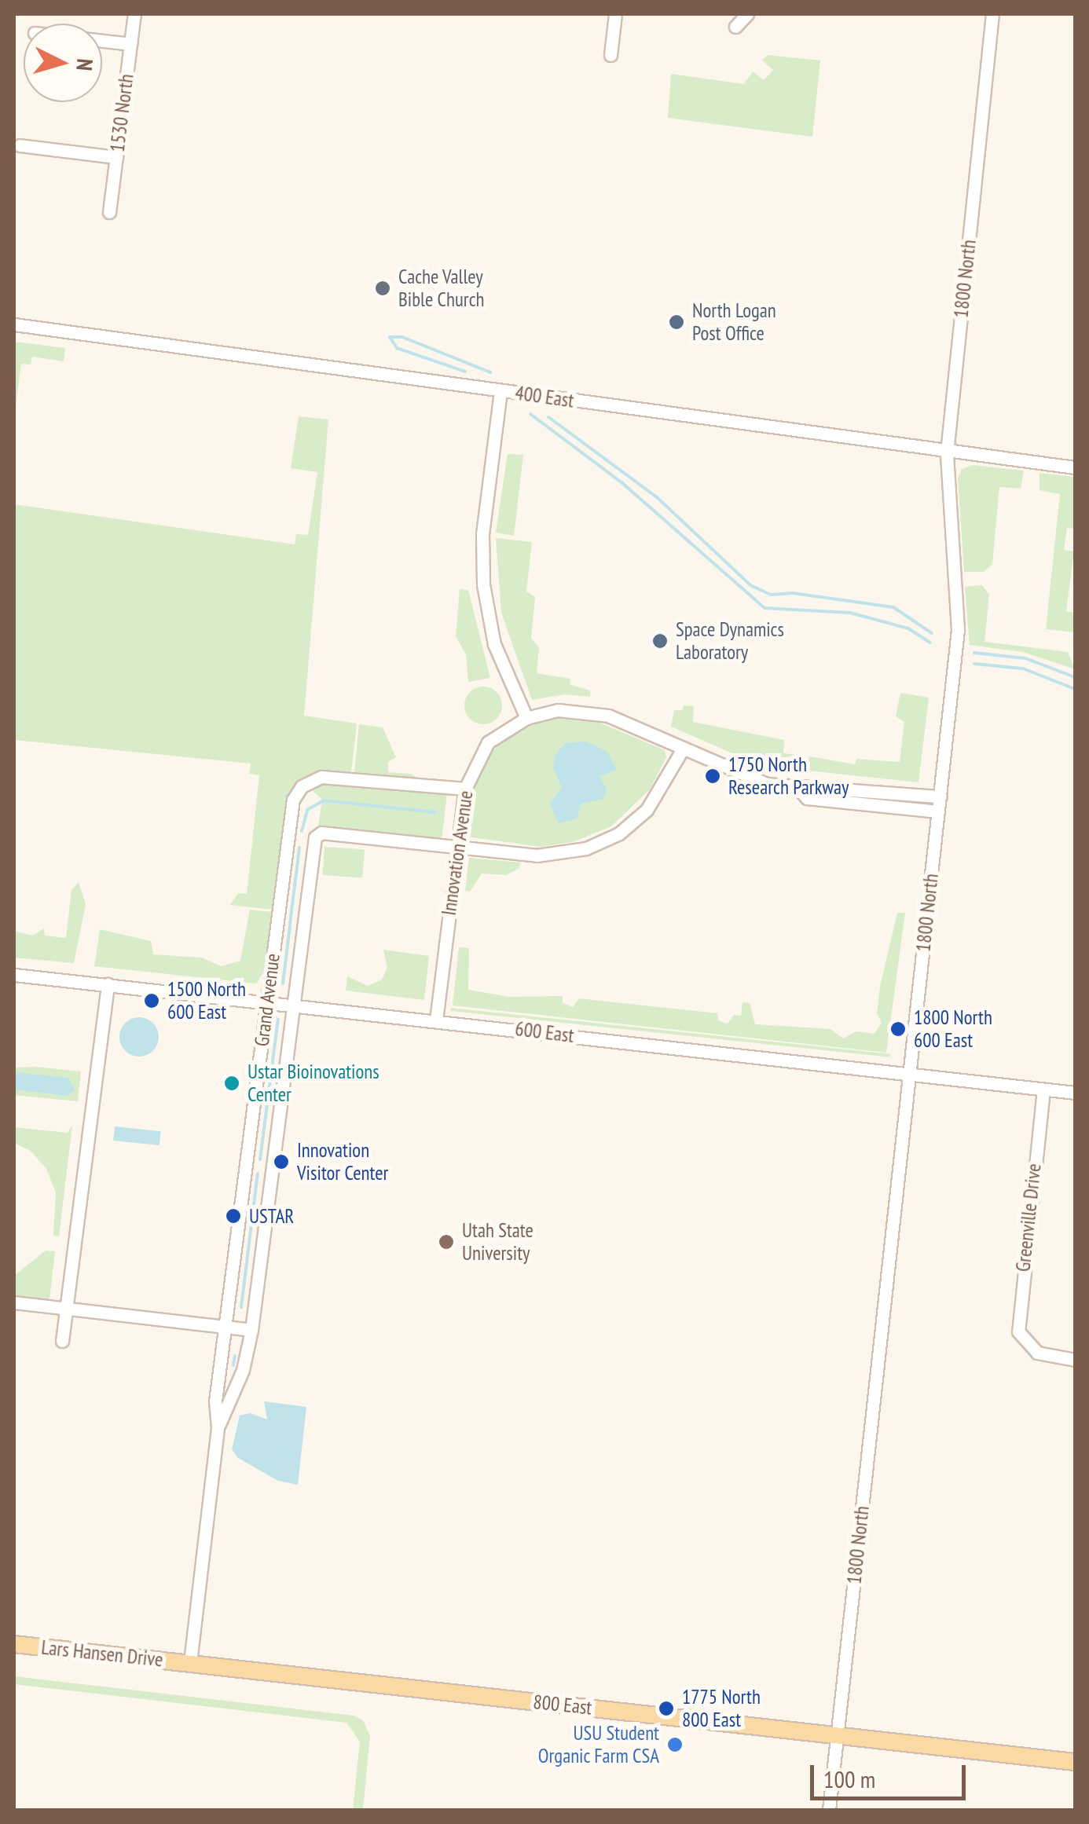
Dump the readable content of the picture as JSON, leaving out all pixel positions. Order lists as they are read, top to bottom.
{
  "streets": {
    "main road": ["Lars Hansen Drive", "800 East"],
    "street": [
      "1530 North",
      "1800 North",
      "400 East",
      "Innovation Avenue",
      "Grand Avenue",
      "600 East",
      "Greenville Drive"
    ]
  },
  "crossings": [
    ["1800 North", "400 East"],
    ["1800 North", "600 East"],
    ["1800 North", "800 East"],
    ["Innovation Avenue", "Grand Avenue"],
    ["Innovation Avenue", "600 East"],
    ["Grand Avenue", "600 East"],
    ["Grand Avenue", "Lars Hansen Drive"],
    ["Grand Avenue", "800 East"],
    ["600 East", "Greenville Drive"],
    ["Lars Hansen Drive", "800 East"]
  ],
  "places": [
    "Cache Valley Bible Church",
    "North Logan Post Office",
    "Space Dynamics Laboratory",
    "1750 North Research Parkway",
    "1500 North 600 East",
    "1800 North 600 East",
    "Ustar Bioinovations Center",
    "Innovation Visitor Center",
    "USTAR",
    "Utah State University",
    "1775 North 800 East",
    "USU Student Organic Farm CSA"
  ],
  "scale_bar": "100 m",
  "north": "right"
}
